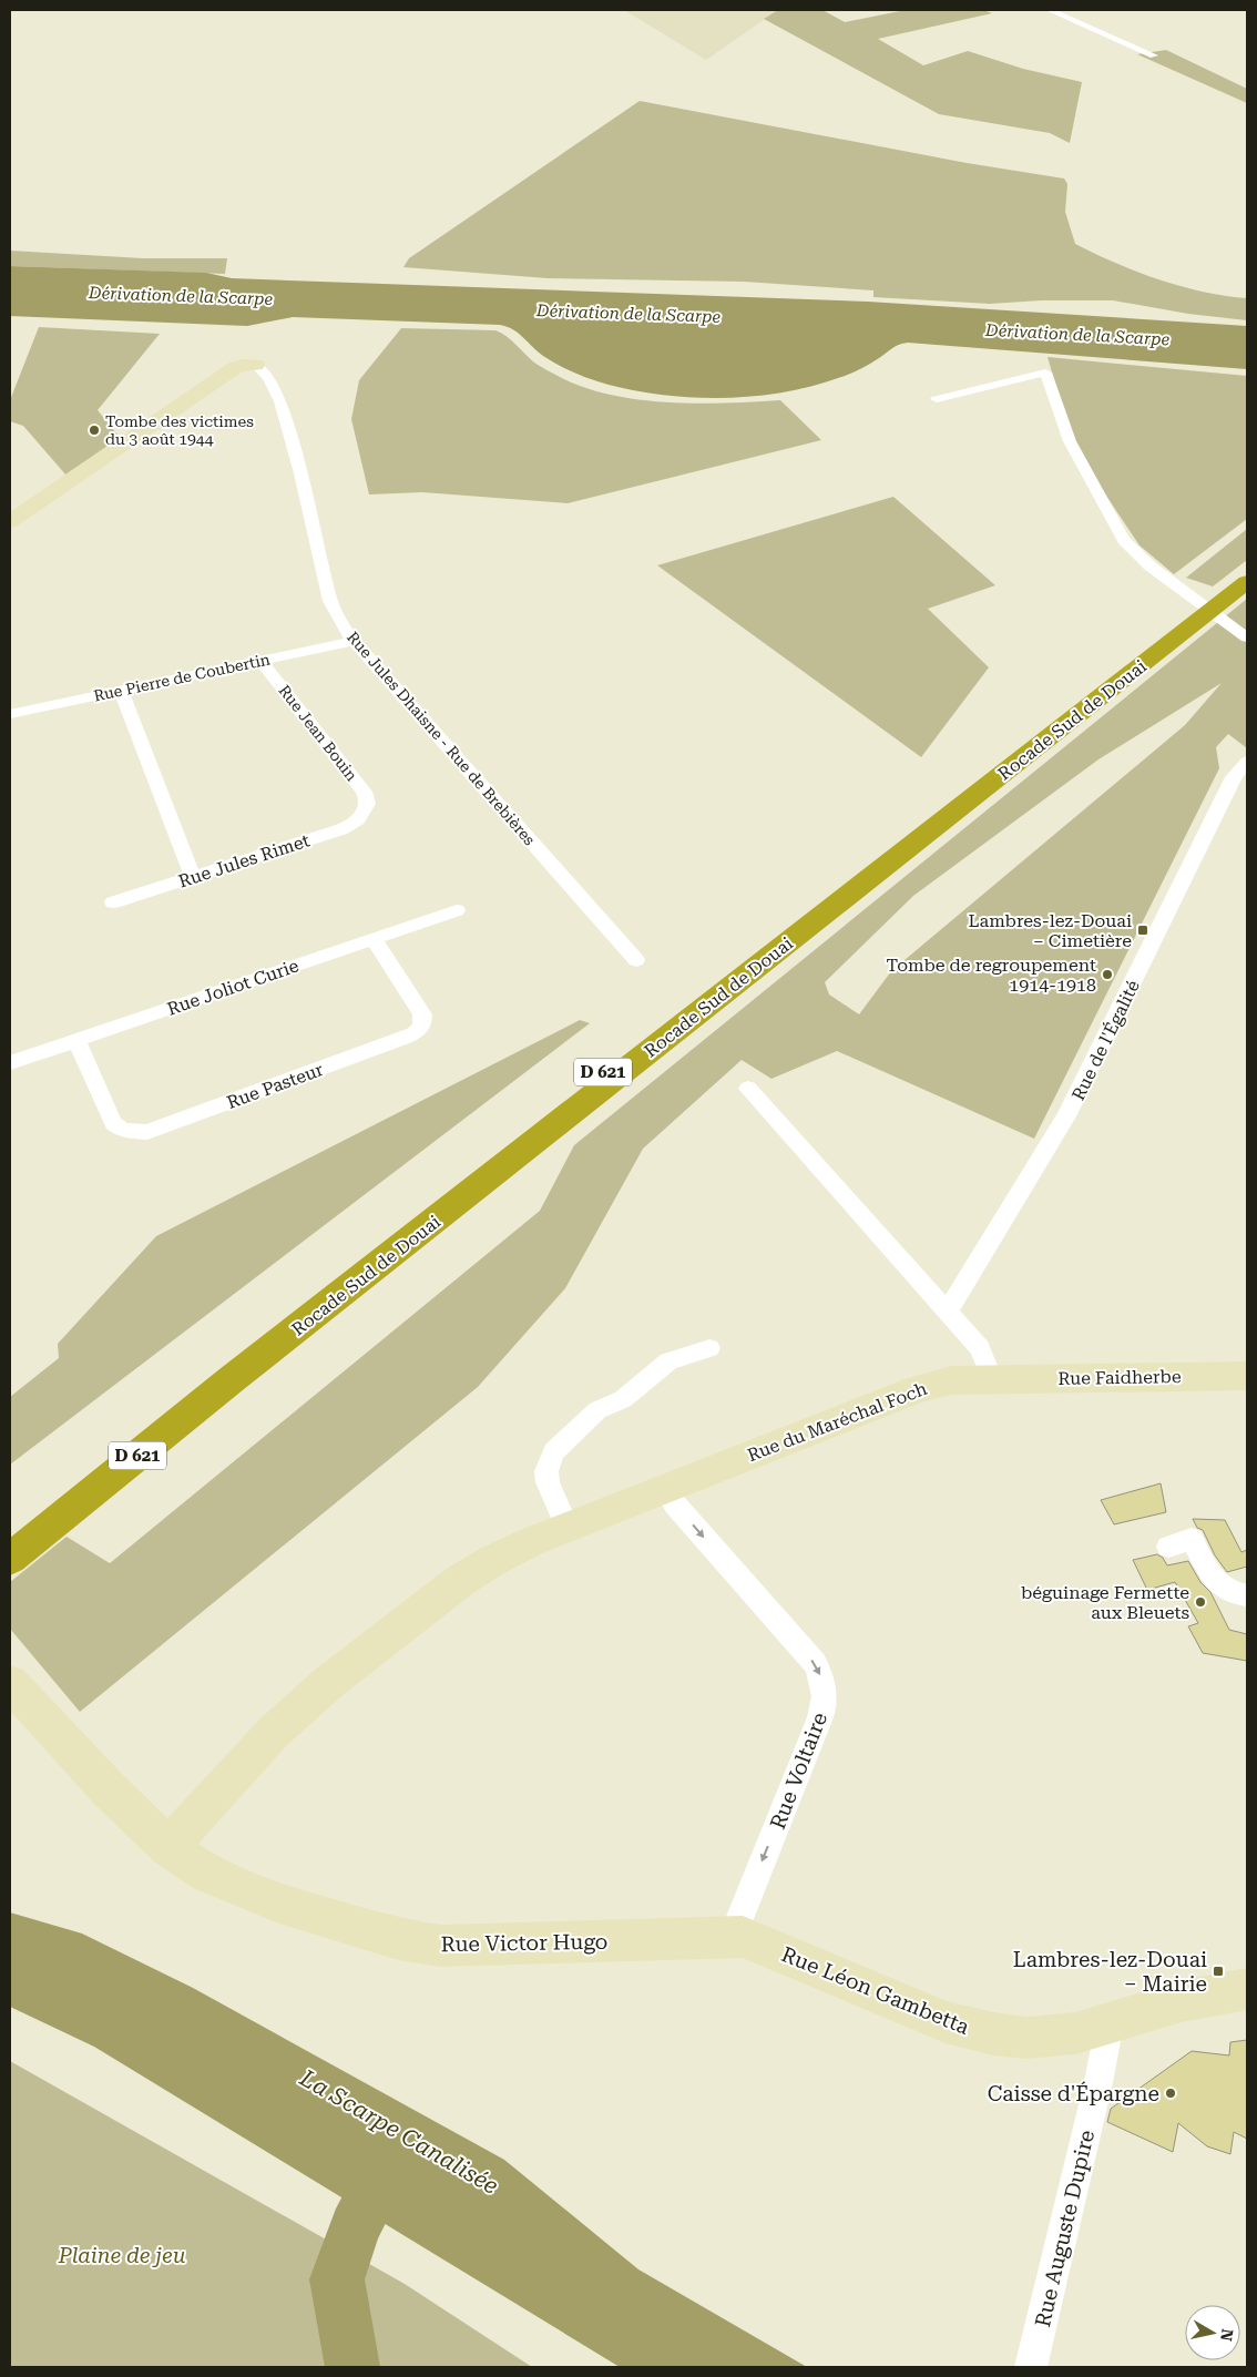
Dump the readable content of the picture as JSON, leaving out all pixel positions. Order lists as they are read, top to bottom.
{
  "streets": {
    "highway": ["Rocade Sud de Douai", "D 621"],
    "street": [
      "Rue Pierre de Coubertin",
      "Rue Jean Bouin",
      "Rue Jules Dhaisne - Rue de Brebières",
      "Rue Jules Rimet",
      "Rue Joliot Curie",
      "Rue de l'Égalité",
      "Rue Pasteur",
      "Rue Faidherbe",
      "Rue du Maréchal Foch",
      "Rue Voltaire",
      "Rue Victor Hugo",
      "Rue Léon Gambetta",
      "Rue Auguste Dupire"
    ]
  },
  "crossings": [
    ["Rue Pierre de Coubertin", "Rue Jean Bouin"],
    ["Rue Pierre de Coubertin", "Rue Jules Dhaisne - Rue de Brebières"],
    ["Rue Jean Bouin", "Rue Jules Rimet"],
    ["Rue Joliot Curie", "Rue Pasteur"],
    ["Rue Faidherbe", "Rue du Maréchal Foch"],
    ["Rue du Maréchal Foch", "Rue Voltaire"],
    ["Rue du Maréchal Foch", "Rue Victor Hugo"],
    ["Rue Voltaire", "Rue Victor Hugo"],
    ["Rue Voltaire", "Rue Léon Gambetta"],
    ["Rue Victor Hugo", "Rue Léon Gambetta"],
    ["Rue Léon Gambetta", "Rue Auguste Dupire"]
  ],
  "one_way": ["Rue Voltaire"],
  "water": ["Dérivation de la Scarpe", "La Scarpe Canalisée"],
  "parks": ["Plaine de jeu"],
  "places": {
    "other": [
      "Tombe des victimes du 3 août 1944",
      "Tombe de regroupement 1914-1918",
      "béguinage Fermette aux Bleuets",
      "Caisse d'Épargne"
    ],
    "transit": ["Lambres-lez-Douai – Cimetière", "Lambres-lez-Douai – Mairie"]
  },
  "north": "right"
}
